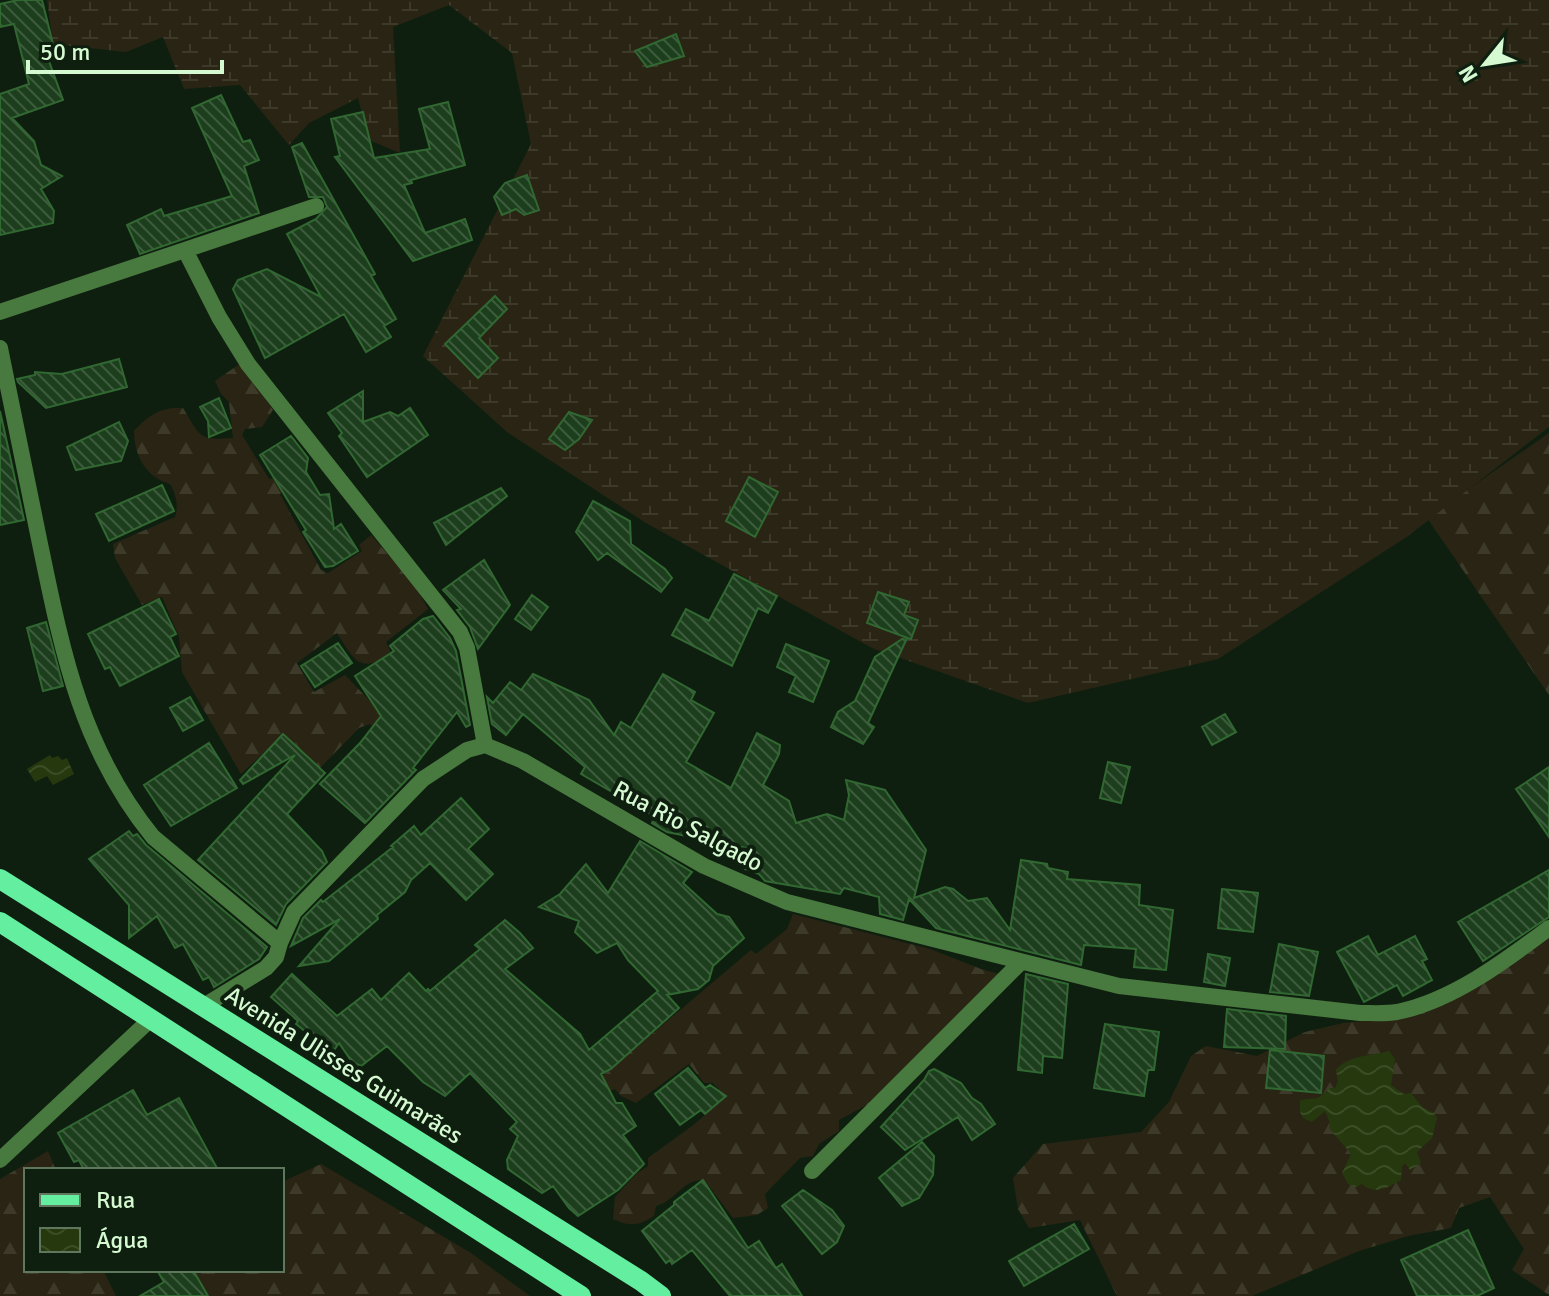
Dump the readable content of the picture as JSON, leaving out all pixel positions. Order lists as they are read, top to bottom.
{
  "streets": {
    "main road": ["Avenida Ulisses Guimarães"],
    "street": ["Rua Rio Salgado"]
  },
  "legend": ["Rua", "Água"],
  "scale_bar": "50 m",
  "north": "bottom left"
}
